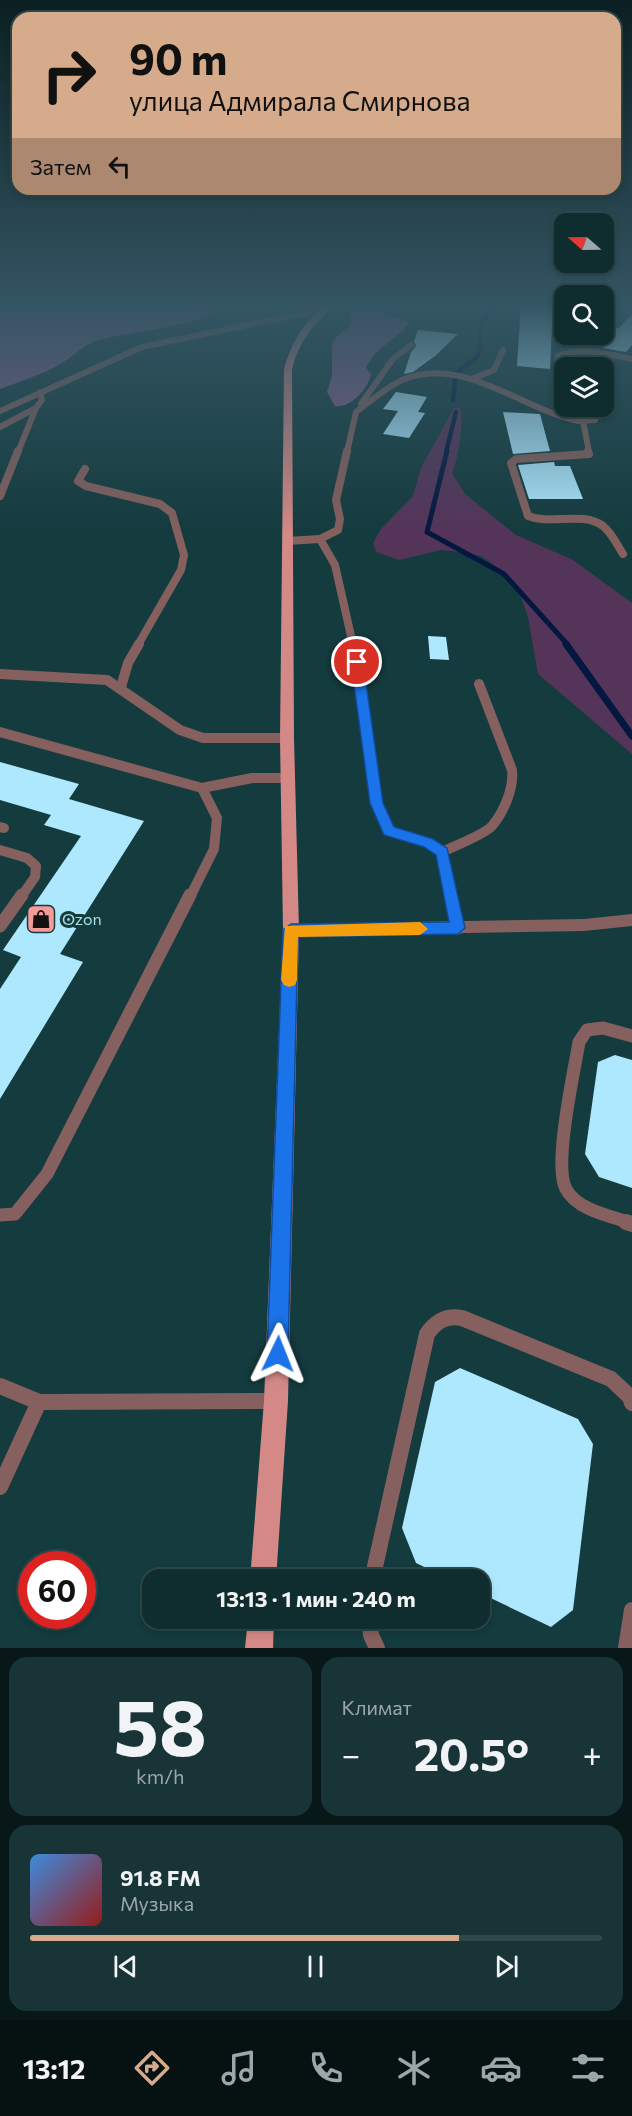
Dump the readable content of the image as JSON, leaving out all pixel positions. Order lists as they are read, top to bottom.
{
  "places": {
    "shop": ["Ozon"]
  },
  "north": "left",
  "page": {
    "turn": ["90 m", "улица Адмирала Смирнова"],
    "then": "Затем",
    "limit": "60",
    "trip": "13:13 · 1 мин · 240 m",
    "tile": [
      ["58", "km/h"],
      "Климат"
    ],
    "heat": ["−", "20.5°", "+"],
    "song": ["91.8 FM", "Музыка"],
    "tabs": "13:12"
  }
}
